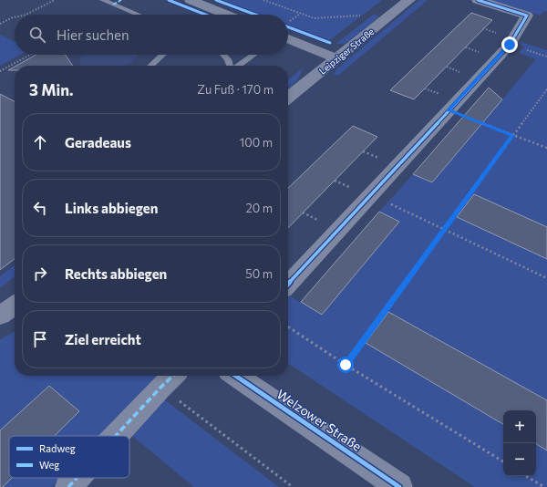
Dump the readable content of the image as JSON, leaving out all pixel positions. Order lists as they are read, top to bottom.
{
  "streets": {
    "street": ["Leipziger Straße", "Welzower Straße"]
  },
  "legend": ["Radweg", "Weg"],
  "page": {
    "search": "Hier suchen",
    "heading": ["3 Min.", "Zu Fuß · 170 m"],
    "list": [
      ["Geradeaus", "100 m"],
      ["Links abbiegen", "20 m"],
      ["Rechts abbiegen", "50 m"],
      "Ziel erreicht"
    ],
    "map_buttons": ["+", "−"]
  }
}
